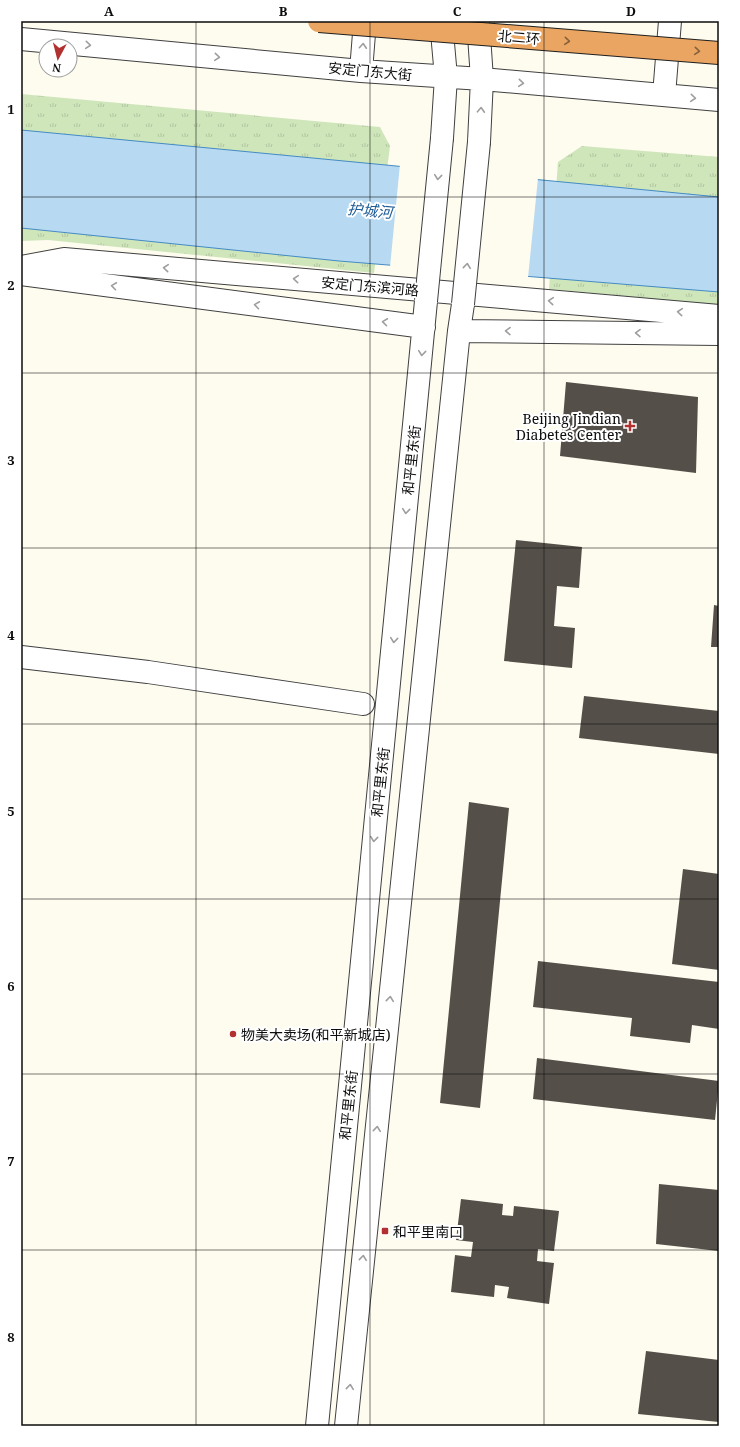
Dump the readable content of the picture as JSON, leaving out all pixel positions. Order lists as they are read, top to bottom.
{
  "streets": {
    "highway": ["北二环"],
    "street": ["安定门东大街", "安定门东滨河路", "和平里东街"]
  },
  "crossings": [
    ["安定门东大街", "和平里东街"]
  ],
  "one_way": ["北二环", "安定门东大街"],
  "water": ["护城河"],
  "places": {
    "health": ["Beijing Jindian Diabetes Center"],
    "other": ["物美大卖场(和平新城店)"],
    "transit": ["和平里南口"]
  },
  "north": "bottom",
  "grid": {
    "columns": [
      "A",
      "B",
      "C",
      "D"
    ],
    "rows": [
      "1",
      "2",
      "3",
      "4",
      "5",
      "6",
      "7",
      "8"
    ]
  }
}
